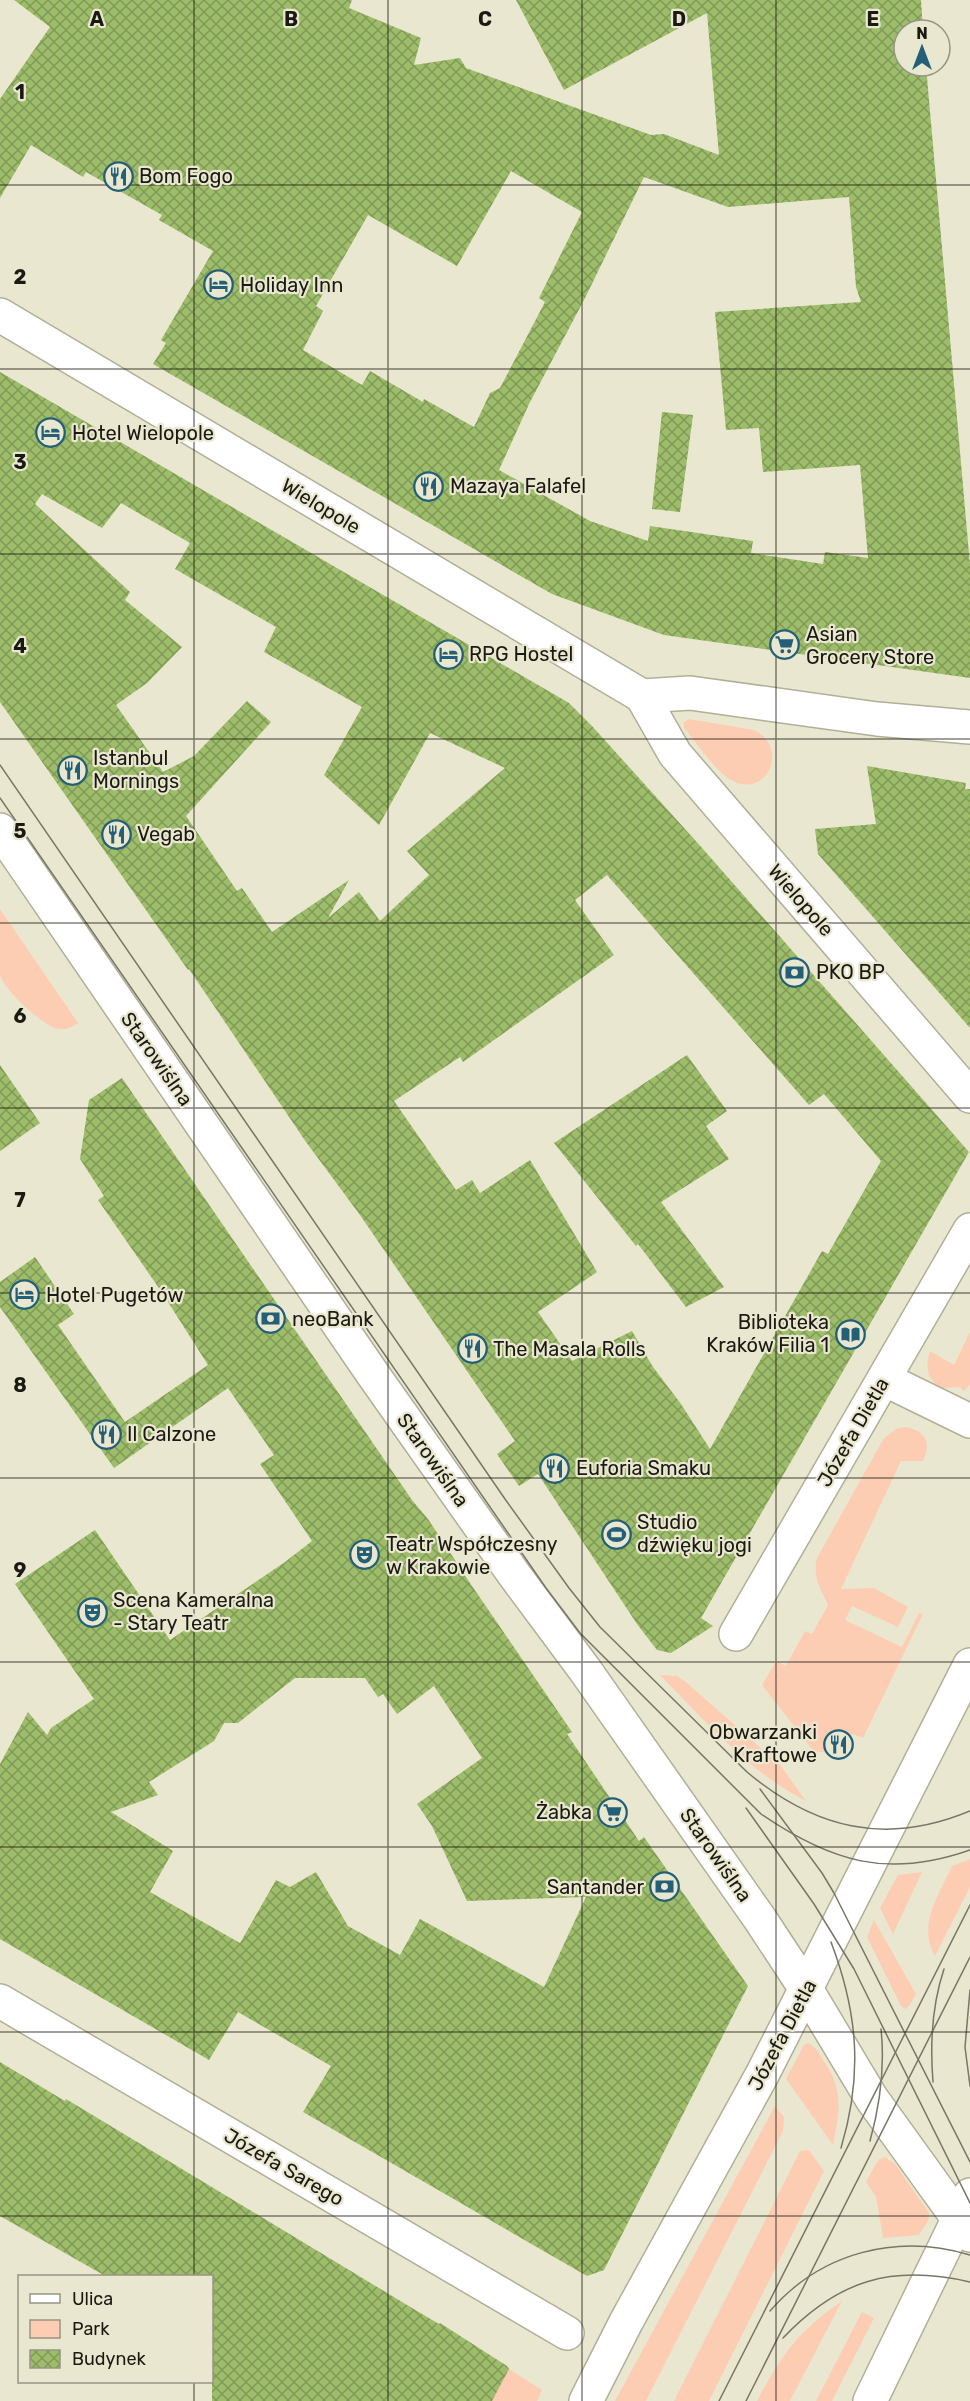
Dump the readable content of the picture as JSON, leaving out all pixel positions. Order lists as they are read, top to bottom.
{
  "streets": {
    "street": [
      "Wielopole",
      "Starowiślna",
      "Józefa Dietla",
      "Józefa Sarego"
    ]
  },
  "crossings": [
    ["Starowiślna", "Józefa Dietla"]
  ],
  "places": {
    "restaurant": [
      "Bom Fogo",
      "Mazaya Falafel",
      "Istanbul Mornings",
      "Vegab",
      "The Masala Rolls",
      "Il Calzone",
      "Euforia Smaku",
      "Obwarzanki Kraftowe"
    ],
    "hotel": [
      "Holiday Inn",
      "Hotel Wielopole",
      "RPG Hostel",
      "Hotel Pugetów"
    ],
    "supermarket": ["Asian Grocery Store", "Żabka"],
    "bank": ["PKO BP", "neoBank", "Santander"],
    "library": ["Biblioteka Kraków Filia 1"],
    "sports": ["Studio dźwięku jogi"],
    "theatre": ["Teatr Współczesny w Krakowie", "Scena Kameralna - Stary Teatr"]
  },
  "legend": ["Ulica", "Park", "Budynek"],
  "north": "top",
  "grid": {
    "columns": [
      "A",
      "B",
      "C",
      "D",
      "E"
    ],
    "rows": [
      "1",
      "2",
      "3",
      "4",
      "5",
      "6",
      "7",
      "8",
      "9"
    ]
  }
}
